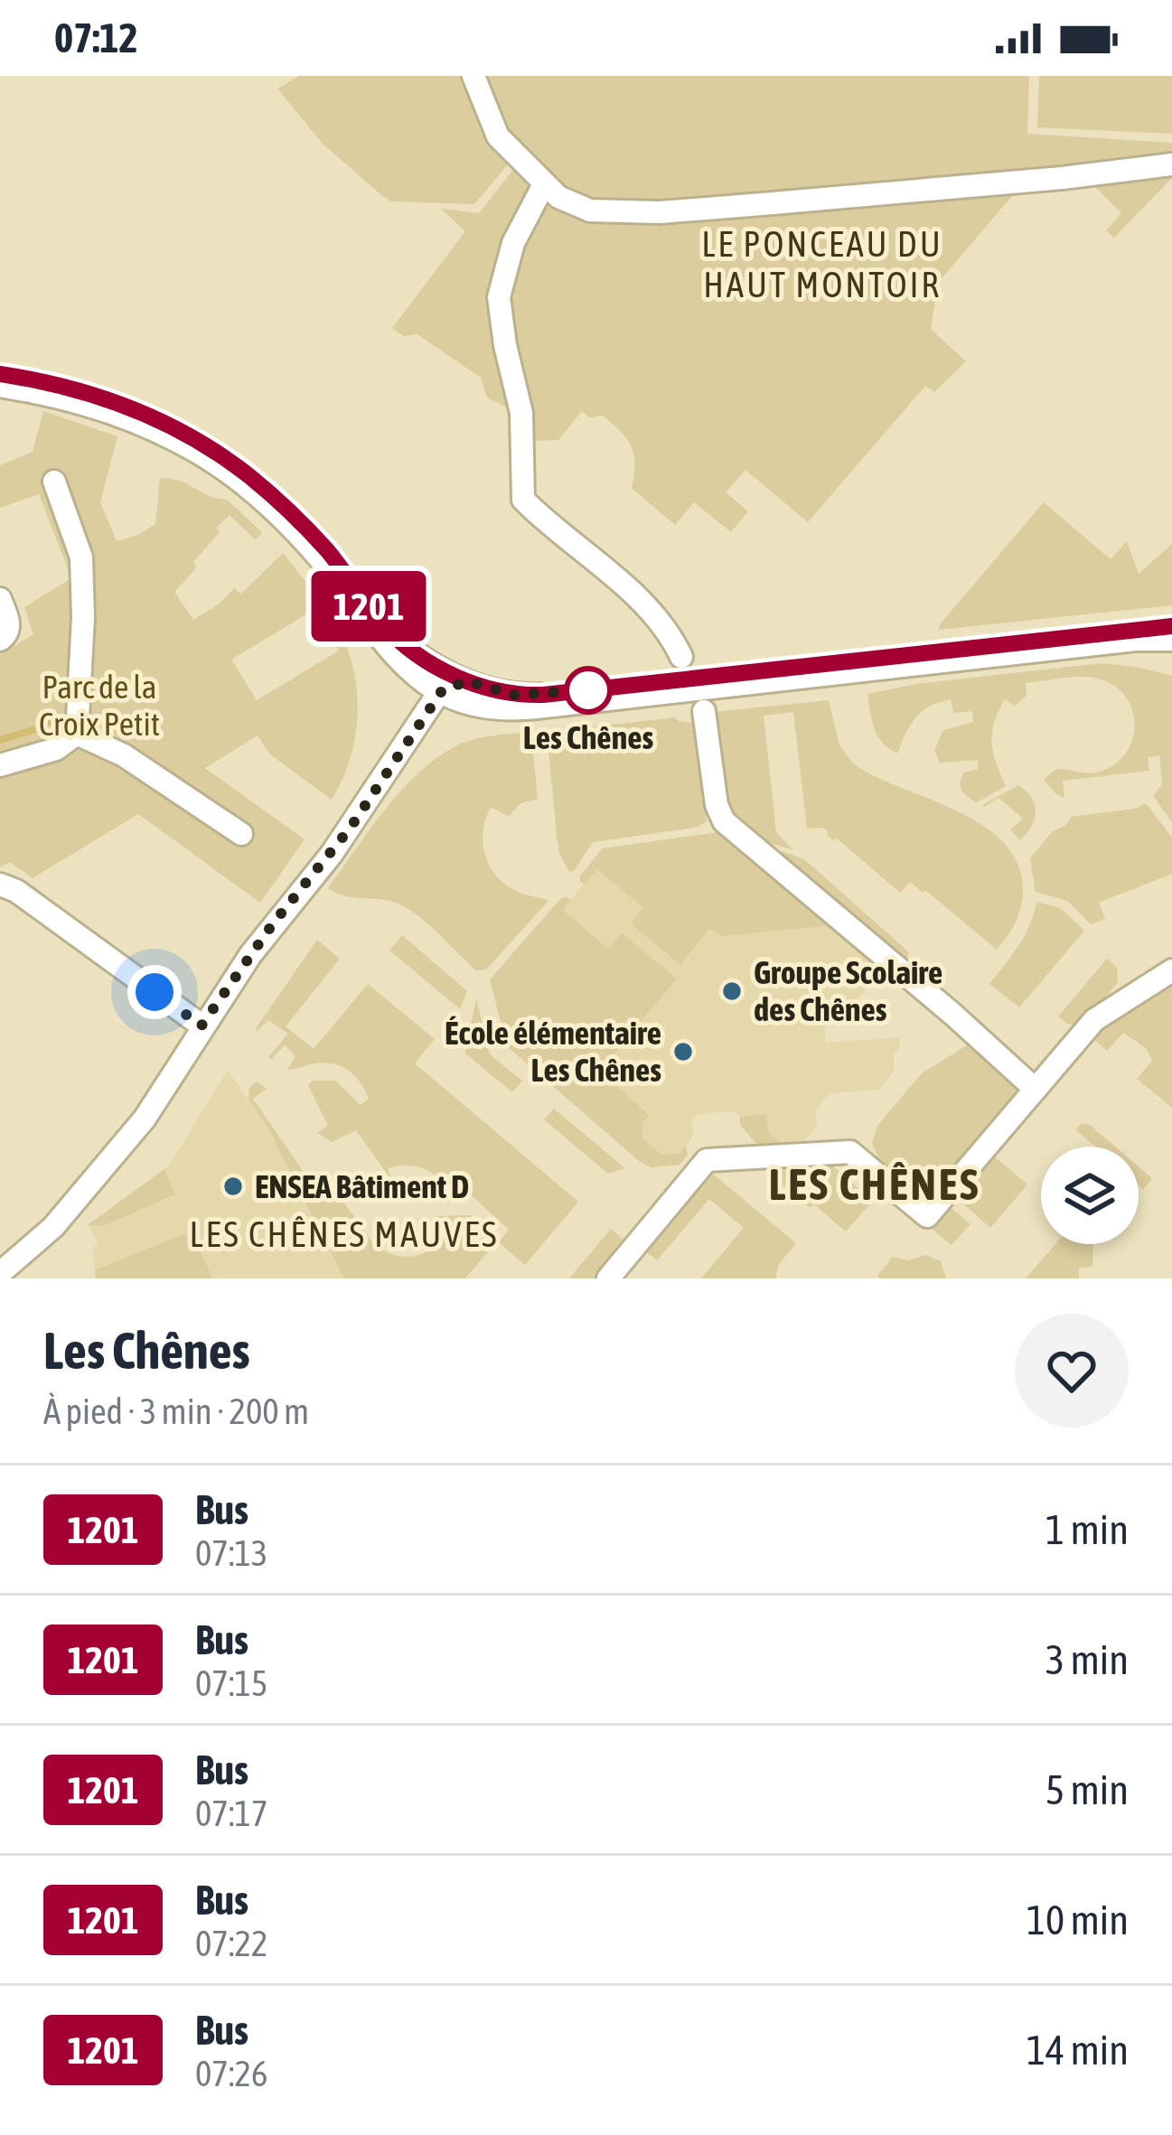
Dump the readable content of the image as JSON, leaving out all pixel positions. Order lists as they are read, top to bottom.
{
  "districts": ["LE PONCEAU DU HAUT MONTOIR", "LES CHÊNES", "LES CHÊNES MAUVES"],
  "parks": ["Parc de la Croix Petit"],
  "places": [
    "Les Chênes",
    "Groupe Scolaire des Chênes",
    "École élémentaire Les Chênes",
    "ENSEA Bâtiment D"
  ],
  "lines": ["bus line 1201"],
  "page": {
    "status": "07:12",
    "on_map": "1201",
    "heading": ["Les Chênes", "À pied · 3 min · 200 m"],
    "list": [
      {
        "mark": "1201",
        "name": "Bus",
        "note": "07:13",
        "value": "1 min"
      },
      {
        "mark": "1201",
        "name": "Bus",
        "note": "07:15",
        "value": "3 min"
      },
      {
        "mark": "1201",
        "name": "Bus",
        "note": "07:17",
        "value": "5 min"
      },
      {
        "mark": "1201",
        "name": "Bus",
        "note": "07:22",
        "value": "10 min"
      },
      {
        "mark": "1201",
        "name": "Bus",
        "note": "07:26",
        "value": "14 min"
      }
    ]
  }
}
